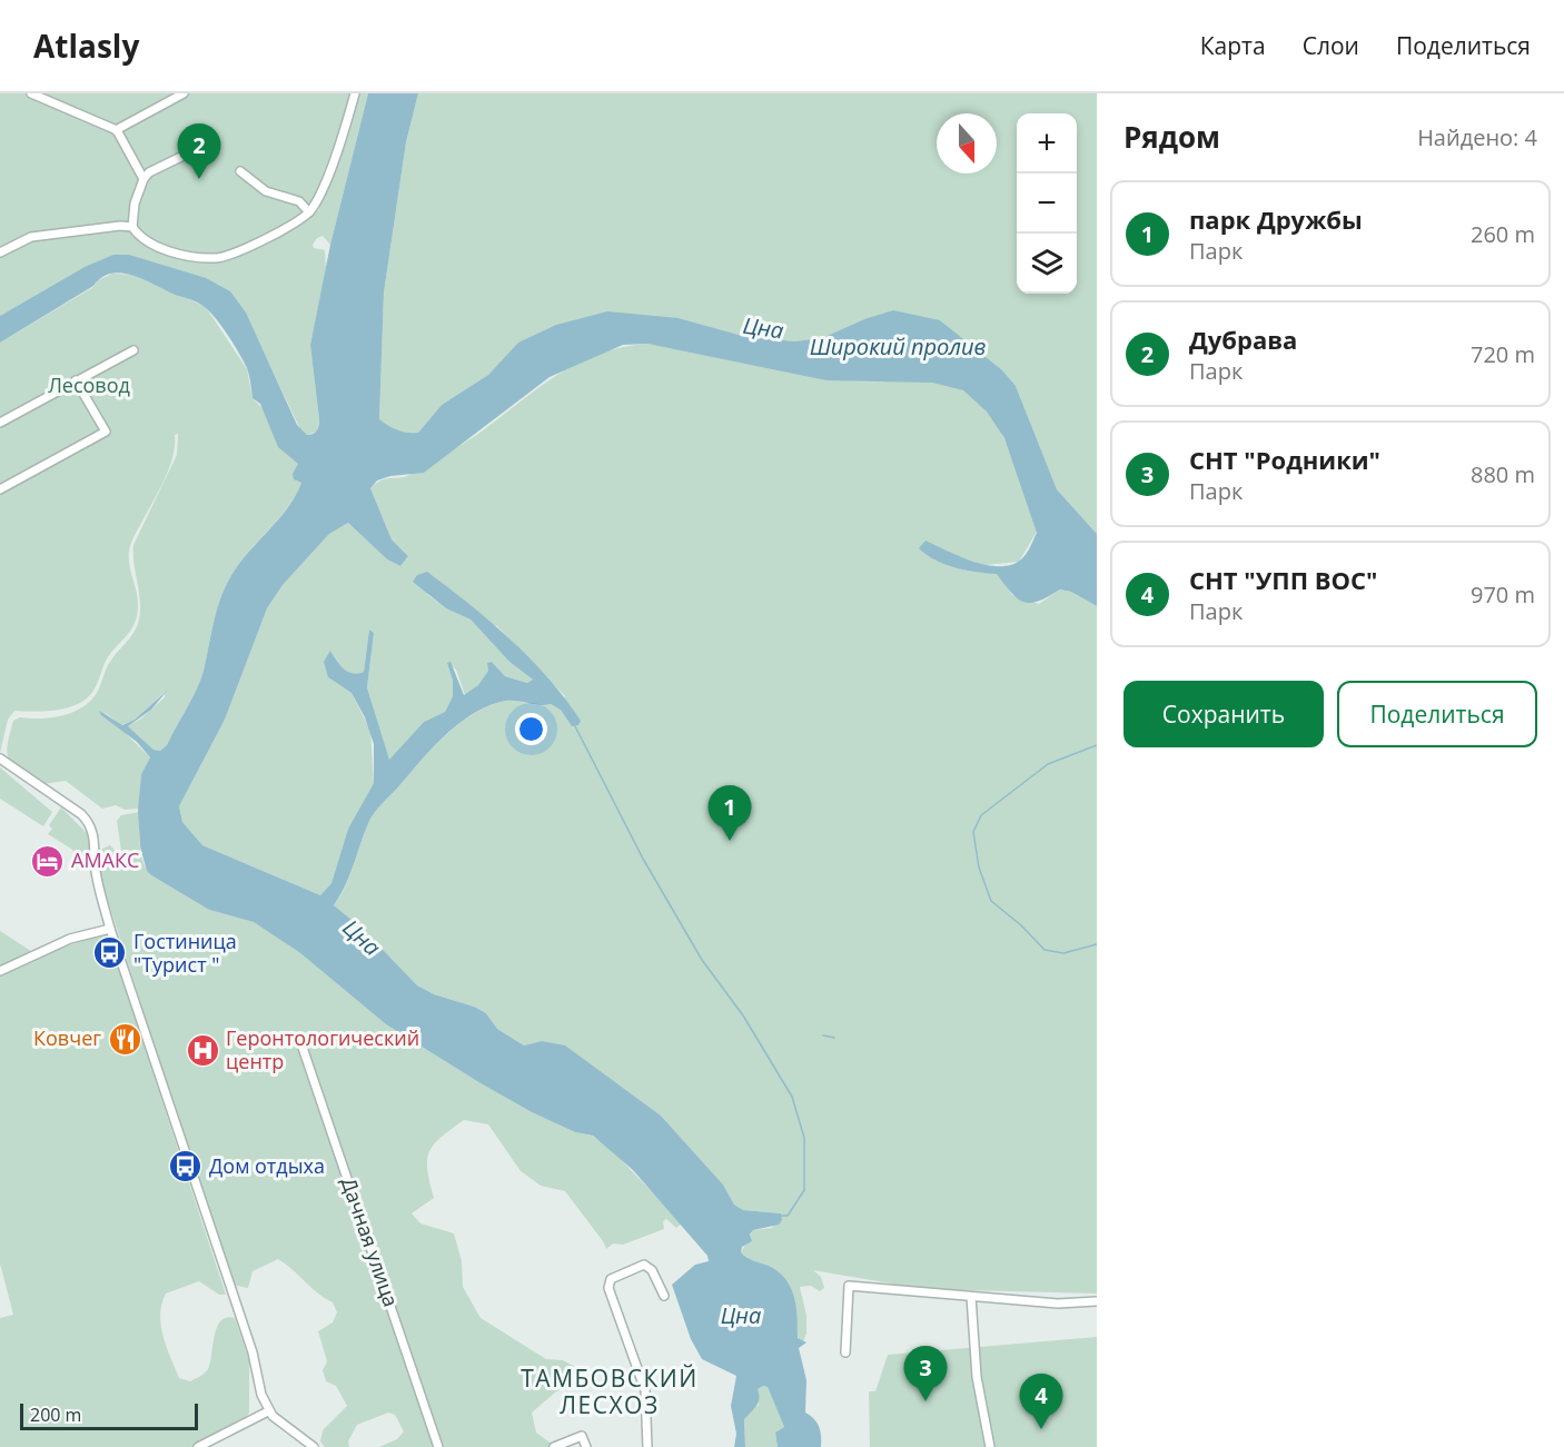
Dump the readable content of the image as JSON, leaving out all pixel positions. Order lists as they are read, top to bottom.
{
  "streets": {
    "street": ["Дачная улица"]
  },
  "districts": ["ТАМБОВСКИЙ ЛЕСХОЗ"],
  "water": ["Цна", "Широкий пролив"],
  "parks": ["Лесовод"],
  "places": {
    "hotel": ["АМАКС"],
    "bus stop": ["Гостиница \"Турист \"", "Дом отдыха"],
    "restaurant": ["Ковчег"],
    "hospital": ["Геронтологический центр"]
  },
  "scale_bar": "200 m",
  "north": "bottom",
  "page": {
    "header": "Atlasly",
    "nav": ["Карта", "Слои", "Поделиться"],
    "heading": ["Рядом", "Найдено: 4"],
    "map_buttons": ["+", "−"],
    "pins": [
      "2",
      "1",
      "3",
      "4"
    ],
    "list": [
      {
        "mark": "1",
        "name": "парк Дружбы",
        "note": "Парк",
        "value": "260 m"
      },
      {
        "mark": "2",
        "name": "Дубрава",
        "note": "Парк",
        "value": "720 m"
      },
      {
        "mark": "3",
        "name": "СНТ \"Родники\"",
        "note": "Парк",
        "value": "880 m"
      },
      {
        "mark": "4",
        "name": "СНТ \"УПП ВОС\"",
        "note": "Парк",
        "value": "970 m"
      }
    ],
    "buttons": ["Сохранить", "Поделиться"],
    "scale": "200 m"
  }
}
